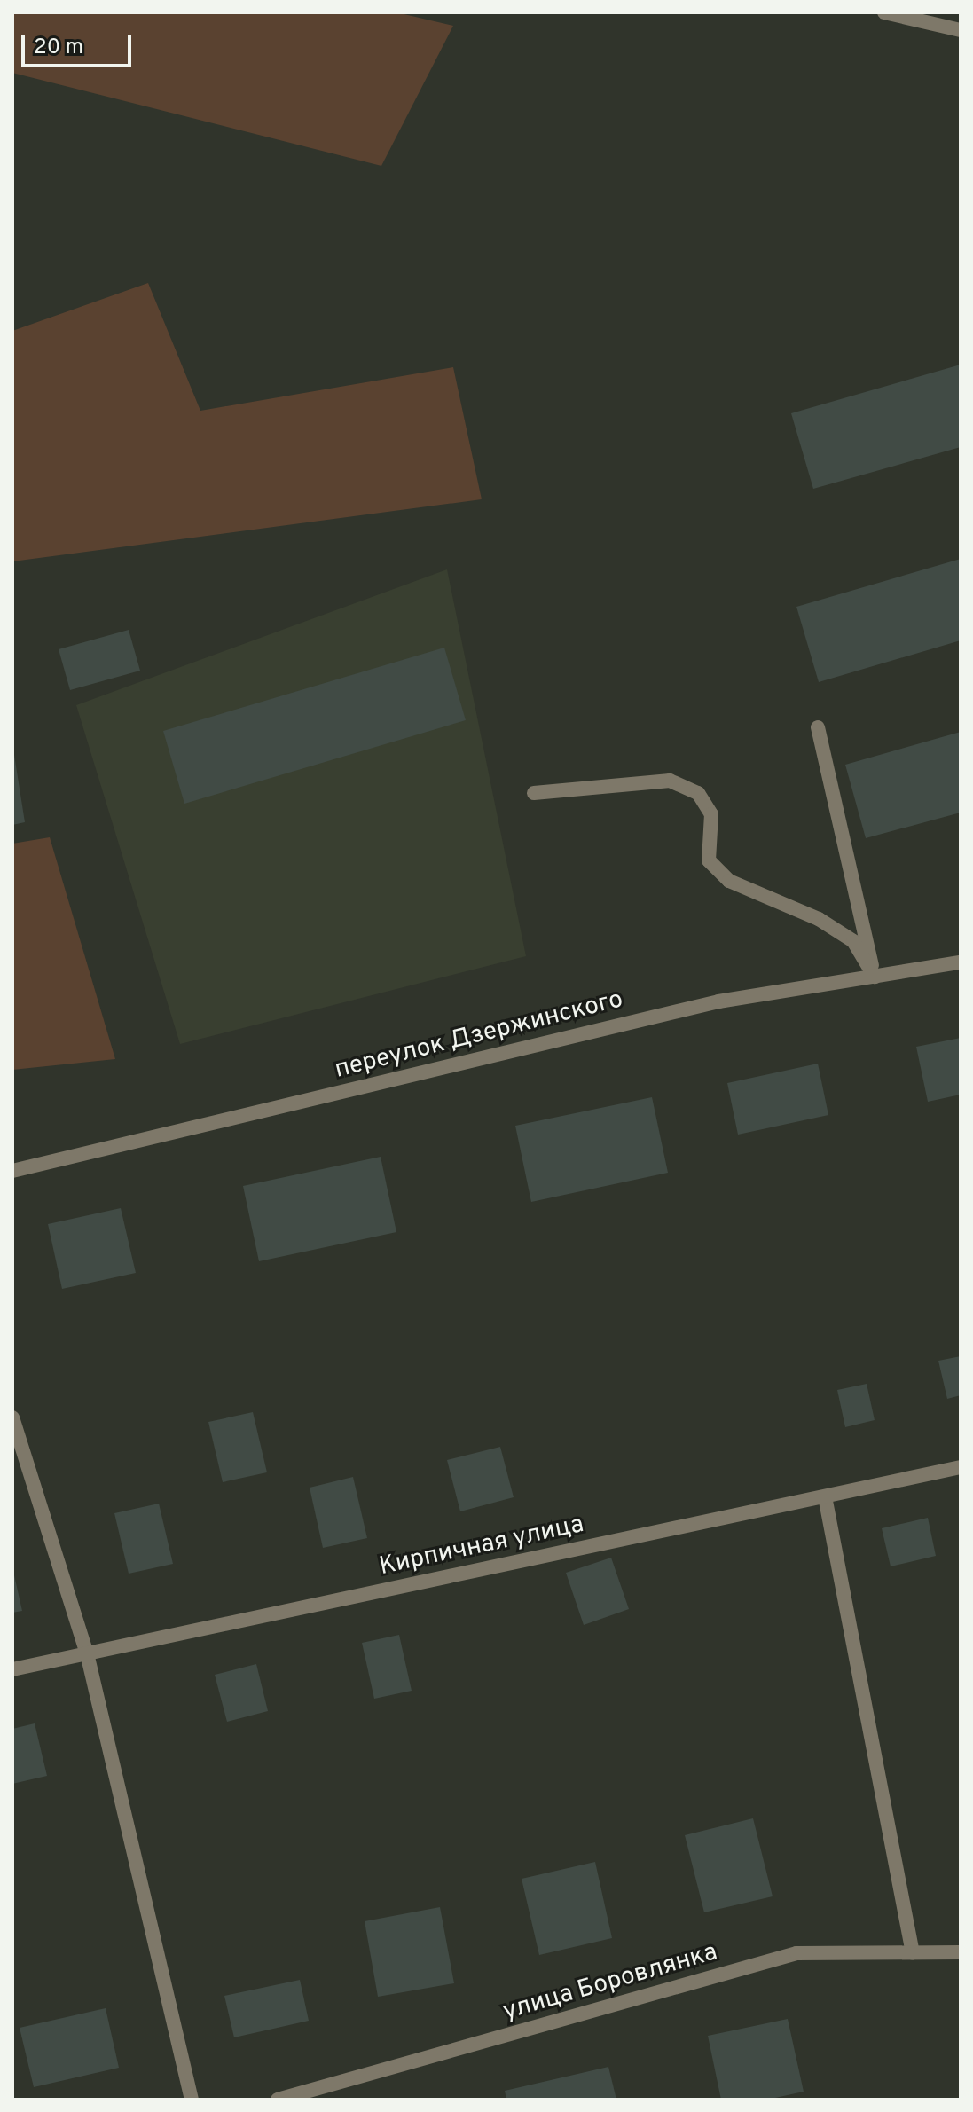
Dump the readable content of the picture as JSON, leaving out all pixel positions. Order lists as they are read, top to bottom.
{
  "streets": {
    "street": ["переулок Дзержинского", "Кирпичная улица", "улица Боровлянка"]
  },
  "scale_bar": "20 m"
}
